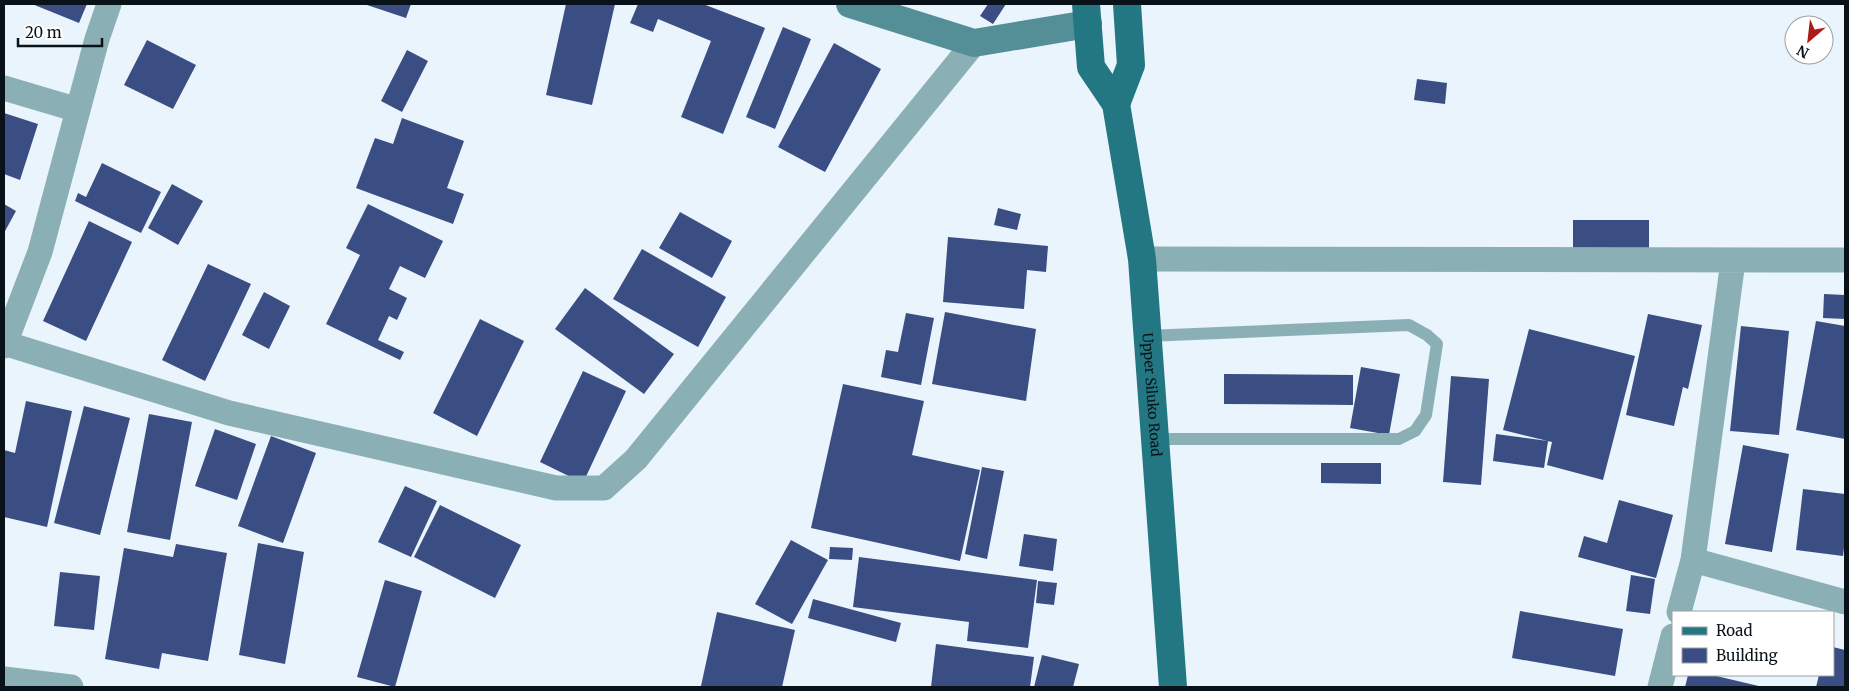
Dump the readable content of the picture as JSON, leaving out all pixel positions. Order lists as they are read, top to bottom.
{
  "streets": {
    "main road": ["Upper Siluko Road"]
  },
  "legend": ["Road", "Building"],
  "scale_bar": "20 m",
  "north": "bottom left"
}
